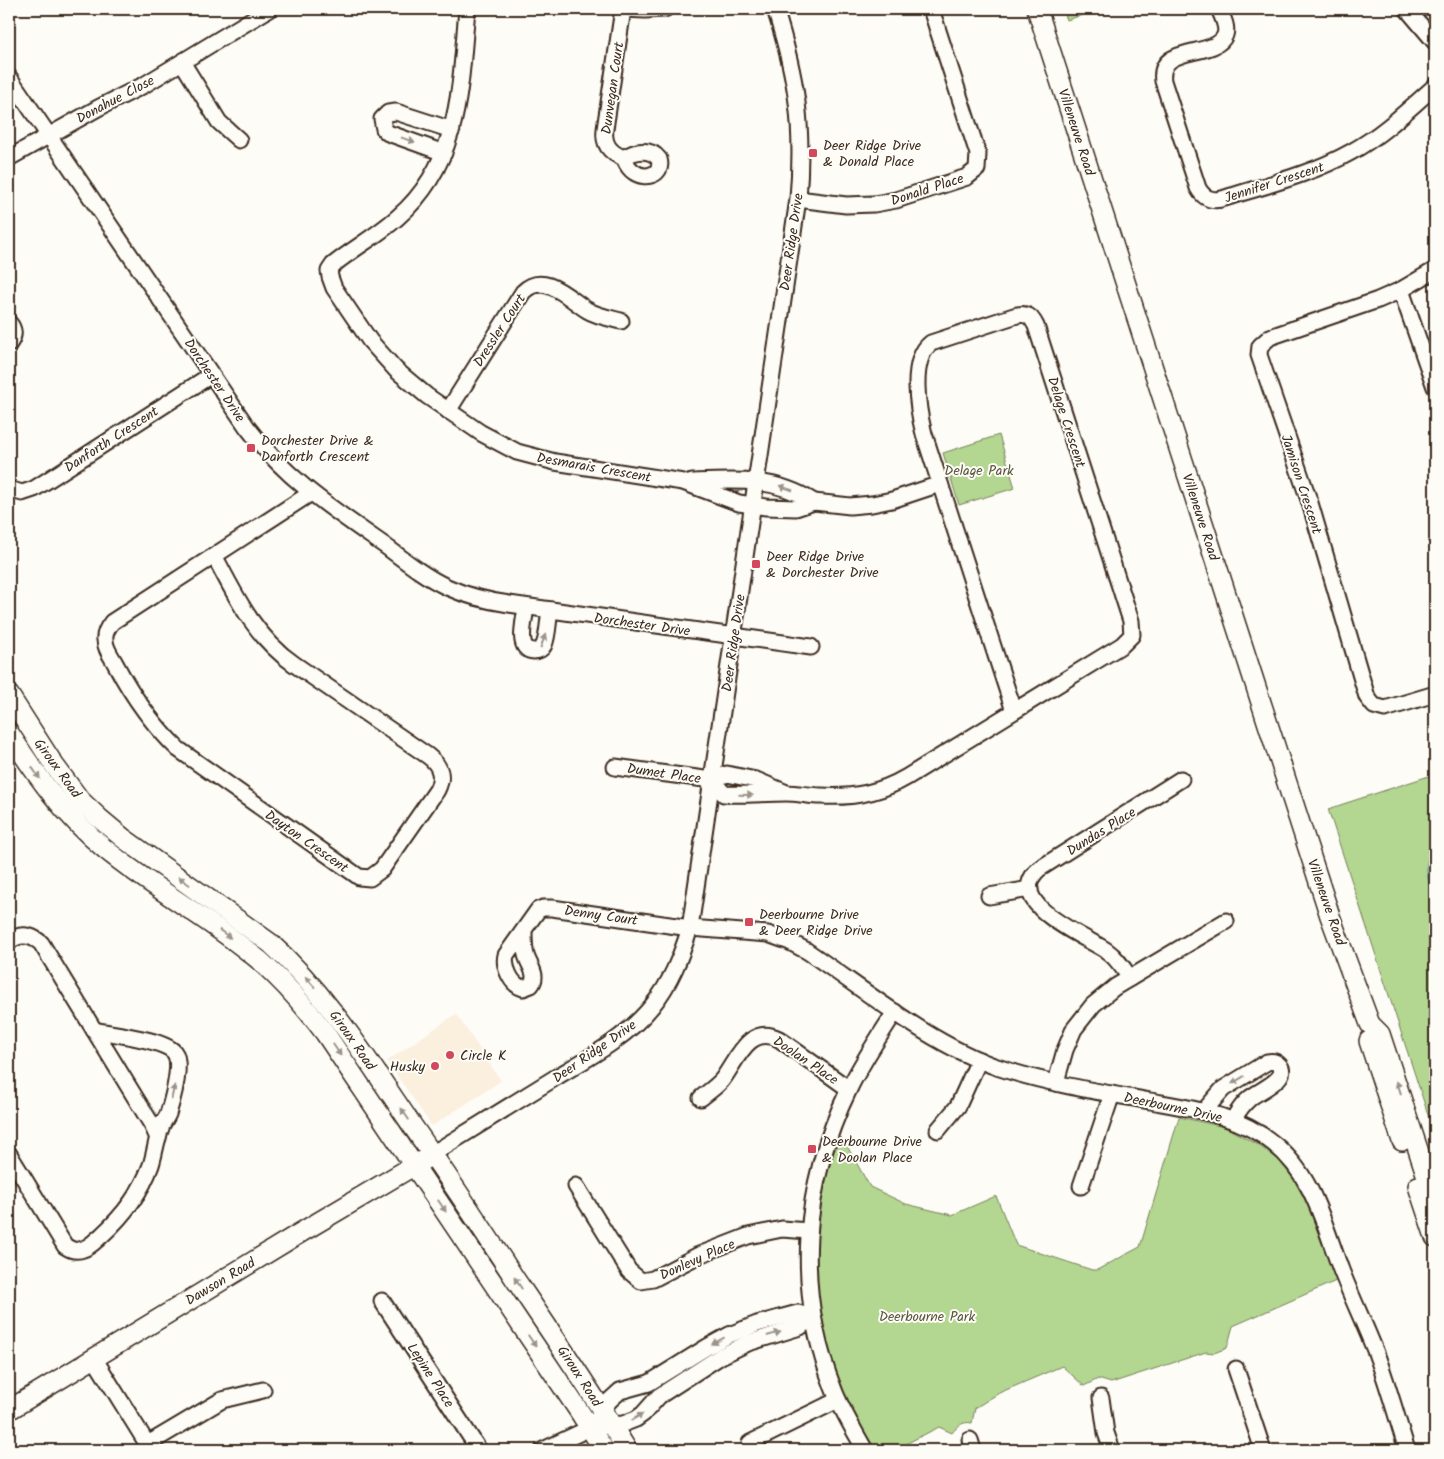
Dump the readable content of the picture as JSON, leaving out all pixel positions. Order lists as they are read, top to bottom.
{
  "streets": {
    "main road": ["Villeneuve Road", "Giroux Road", "Dawson Road"],
    "street": [
      "Dunvegan Court",
      "Donahue Close",
      "Jennifer Crescent",
      "Donald Place",
      "Deer Ridge Drive",
      "Dressler Court",
      "Dorchester Drive",
      "Delage Crescent",
      "Danforth Crescent",
      "Desmarais Crescent",
      "Jamison Crescent",
      "Dumet Place",
      "Dundas Place",
      "Dayton Crescent",
      "Denny Court",
      "Doolan Place",
      "Deerbourne Drive",
      "Donlevy Place",
      "Lepine Place"
    ]
  },
  "crossings": [
    ["Donahue Close", "Dorchester Drive"],
    ["Donald Place", "Deer Ridge Drive"],
    ["Deer Ridge Drive", "Dorchester Drive"],
    ["Deer Ridge Drive", "Delage Crescent"],
    ["Deer Ridge Drive", "Desmarais Crescent"],
    ["Deer Ridge Drive", "Giroux Road"],
    ["Deer Ridge Drive", "Dumet Place"],
    ["Deer Ridge Drive", "Denny Court"],
    ["Deer Ridge Drive", "Deerbourne Drive"],
    ["Deer Ridge Drive", "Dawson Road"],
    ["Dressler Court", "Desmarais Crescent"],
    ["Dorchester Drive", "Danforth Crescent"],
    ["Dorchester Drive", "Dayton Crescent"],
    ["Delage Crescent", "Dumet Place"],
    ["Giroux Road", "Dawson Road"],
    ["Denny Court", "Deerbourne Drive"]
  ],
  "parks": ["Delage Park", "Deerbourne Park"],
  "places": {
    "transit": [
      "Deer Ridge Drive & Donald Place",
      "Dorchester Drive & Danforth Crescent",
      "Deer Ridge Drive & Dorchester Drive",
      "Deerbourne Drive & Deer Ridge Drive",
      "Deerbourne Drive & Doolan Place"
    ],
    "other": ["Circle K", "Husky"]
  }
}
